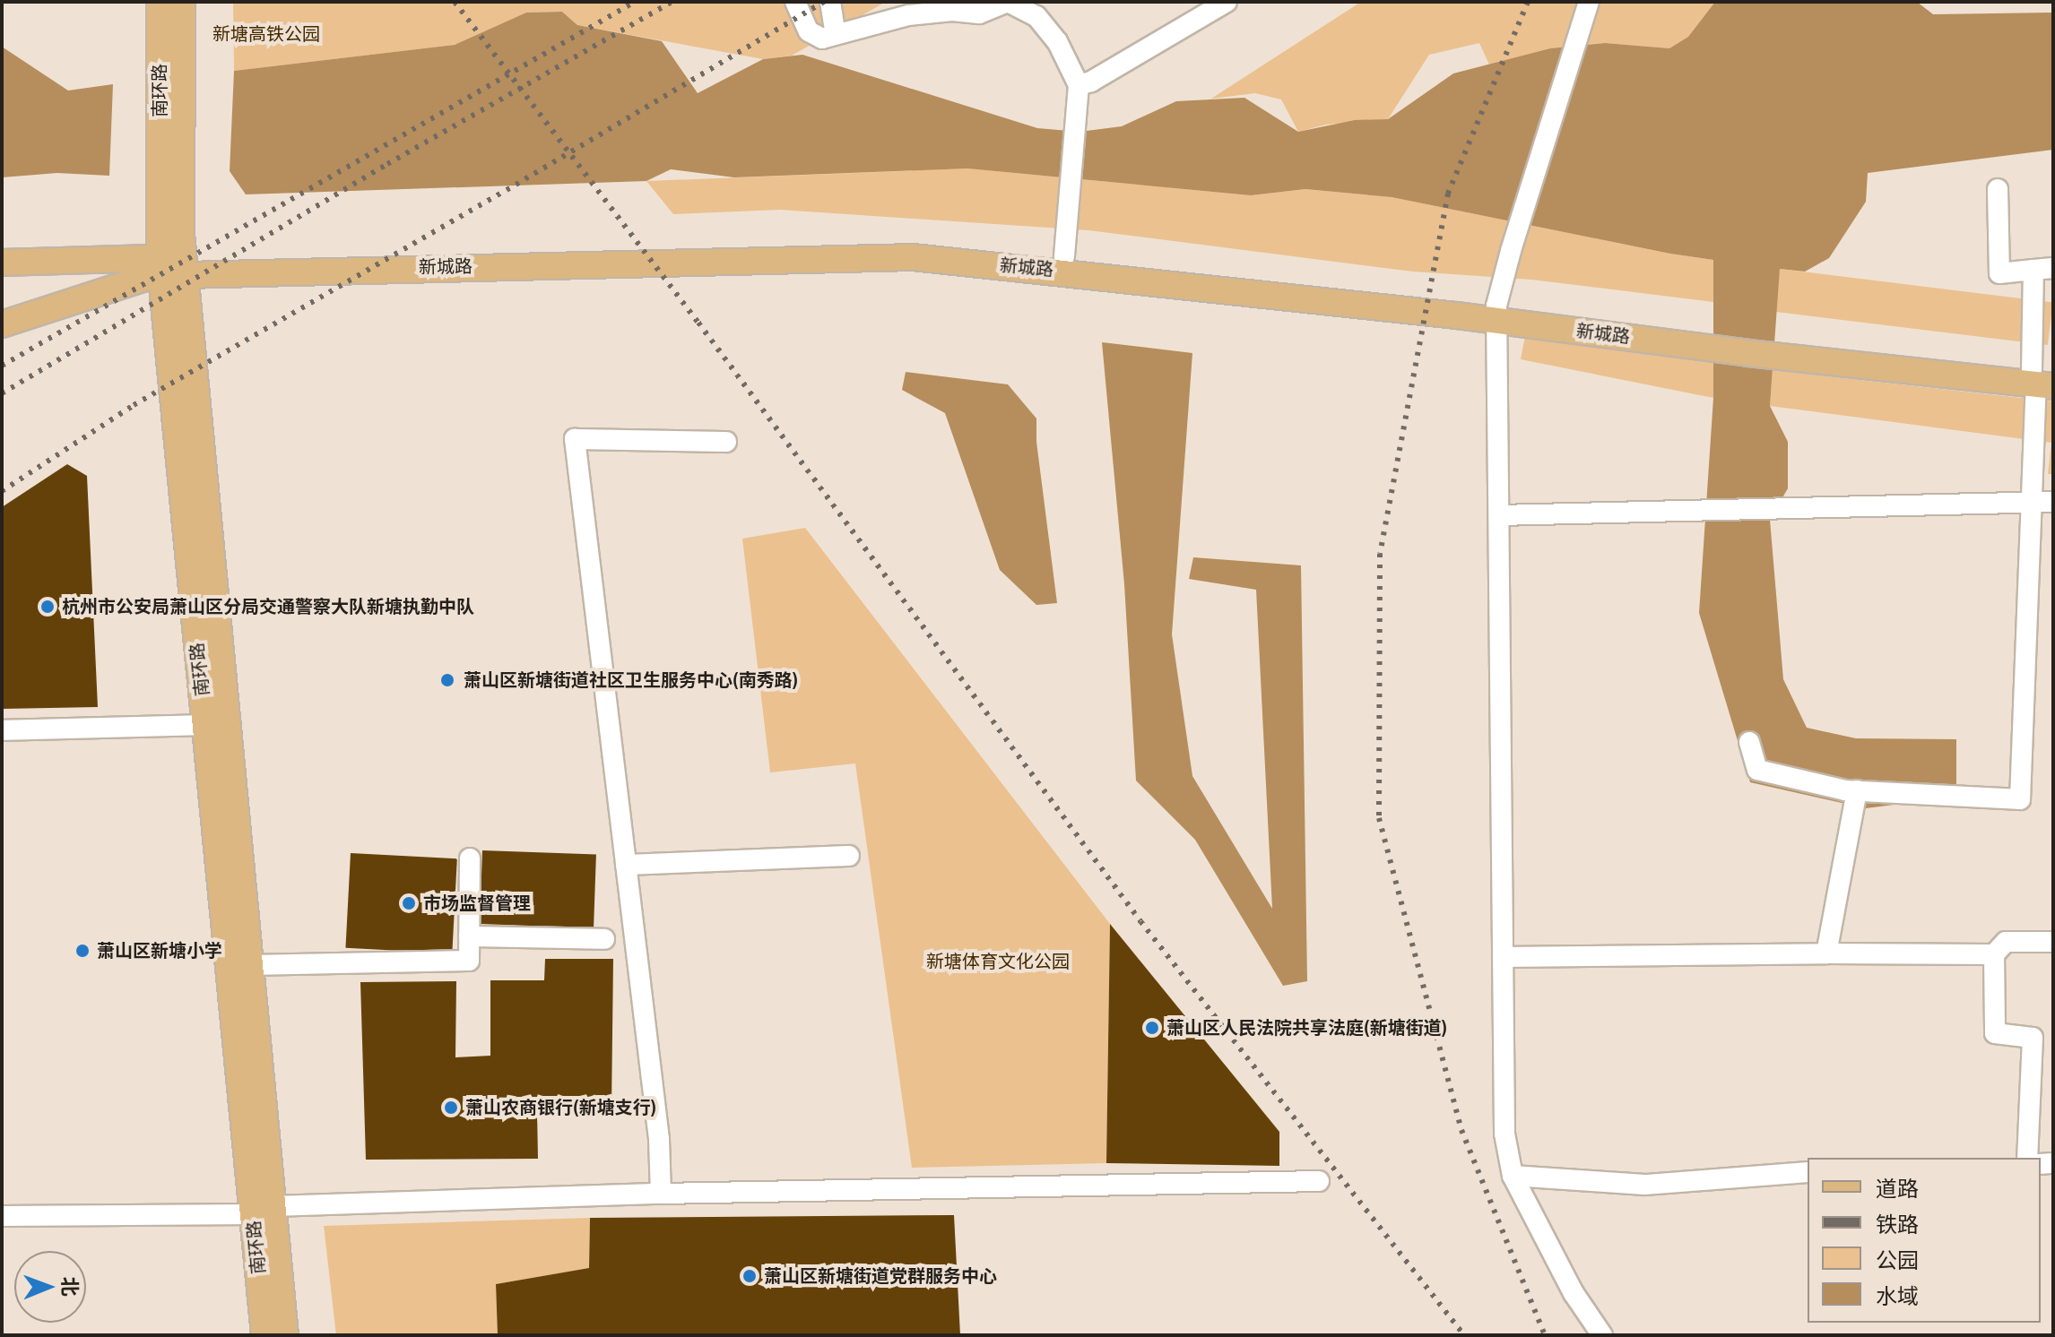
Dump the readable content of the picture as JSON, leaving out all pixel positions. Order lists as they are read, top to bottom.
{
  "streets": {
    "main road": ["南环路", "新城路"]
  },
  "crossings": [
    ["南环路", "新城路"]
  ],
  "parks": ["新塘高铁公园", "新塘体育文化公园"],
  "places": [
    "杭州市公安局萧山区分局交通警察大队新塘执勤中队",
    "萧山区新塘街道社区卫生服务中心(南秀路)",
    "市场监督管理",
    "萧山区新塘小学",
    "萧山区人民法院共享法庭(新塘街道)",
    "萧山农商银行(新塘支行)",
    "萧山区新塘街道党群服务中心"
  ],
  "legend": [
    "道路",
    "铁路",
    "公园",
    "水域"
  ],
  "north": "right"
}
